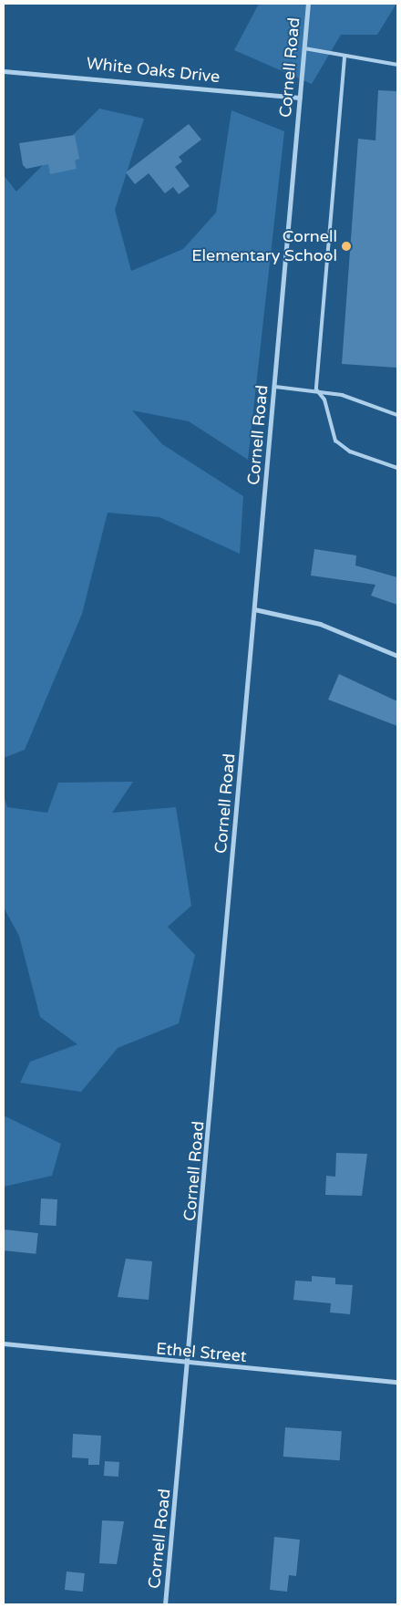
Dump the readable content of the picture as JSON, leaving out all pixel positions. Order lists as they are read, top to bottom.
{
  "streets": {
    "street": ["Cornell Road", "White Oaks Drive", "Ethel Street"]
  },
  "crossings": [
    ["Cornell Road", "White Oaks Drive"],
    ["Cornell Road", "Ethel Street"]
  ],
  "places": ["Cornell Elementary School"]
}
